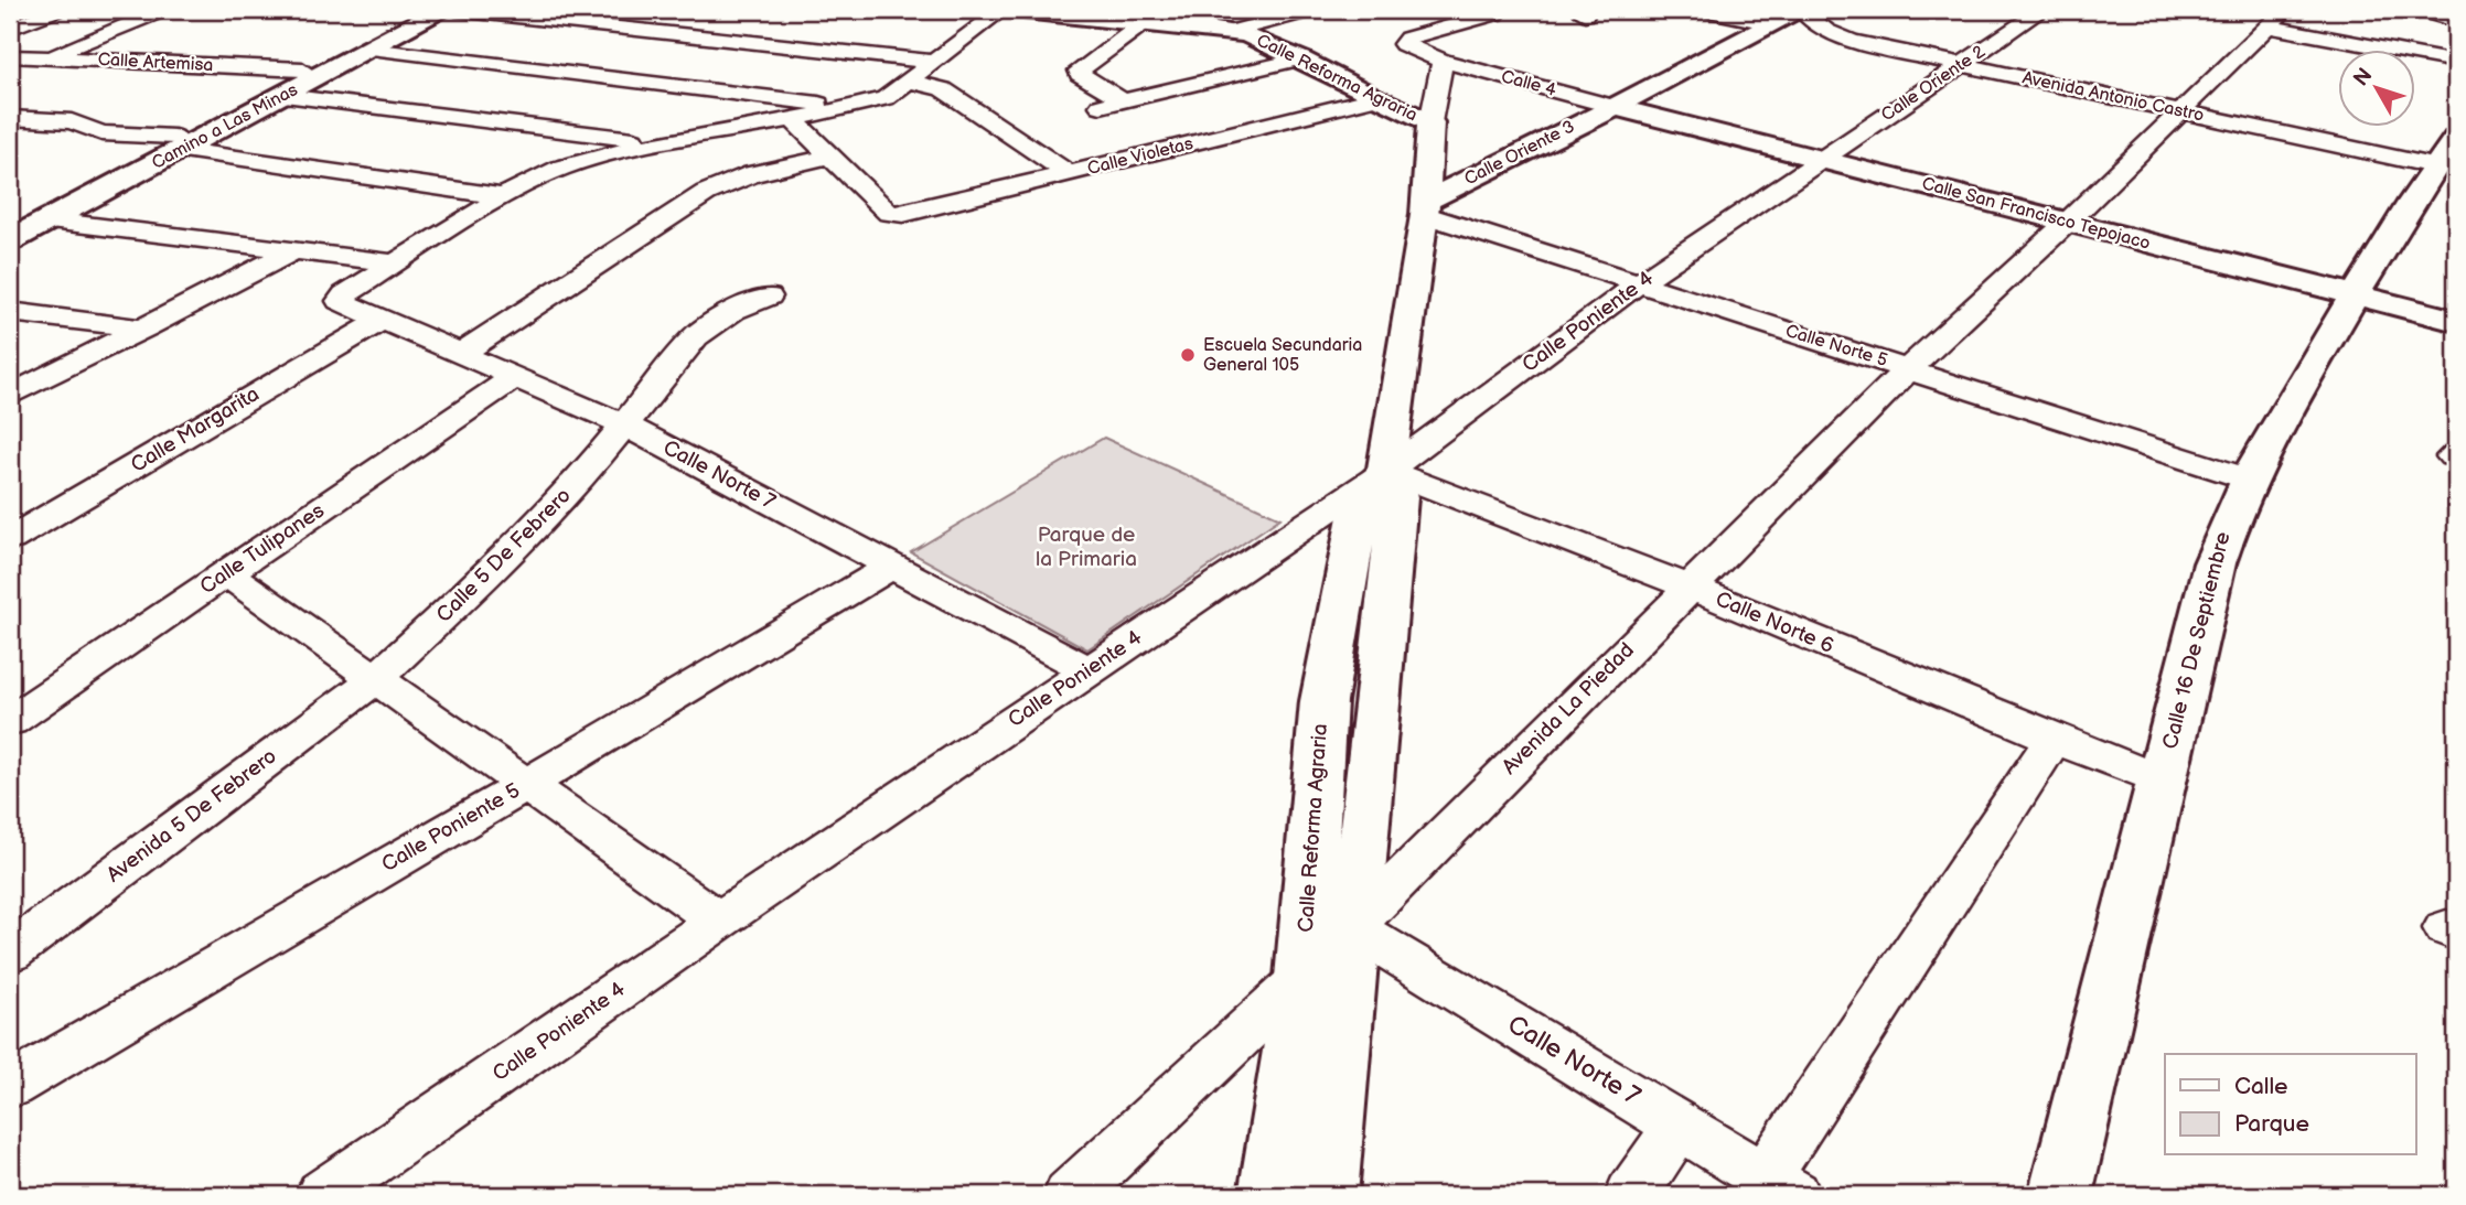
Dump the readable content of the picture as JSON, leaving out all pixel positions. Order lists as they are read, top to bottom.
{
  "streets": {
    "main road": [
      "Calle Reforma Agraria",
      "Camino a Las Minas",
      "Calle Oriente 3",
      "Calle San Francisco Tepojaco",
      "Calle 16 De Septiembre"
    ],
    "street": [
      "Calle Artemisa",
      "Calle 4",
      "Calle Oriente 2",
      "Avenida Antonio Castro",
      "Calle Violetas",
      "Calle Poniente 4",
      "Calle Norte 5",
      "Calle Margarita",
      "Calle Norte 7",
      "Calle Tulipanes",
      "Calle 5 De Febrero",
      "Calle Norte 6",
      "Avenida La Piedad",
      "Avenida 5 De Febrero",
      "Calle Poniente 5"
    ]
  },
  "crossings": [
    ["Calle Artemisa", "Camino a Las Minas"],
    ["Calle Reforma Agraria", "Calle 4"],
    ["Calle Reforma Agraria", "Calle Oriente 3"],
    ["Calle Reforma Agraria", "Calle Violetas"],
    ["Calle Reforma Agraria", "Calle Poniente 4"],
    ["Calle Reforma Agraria", "Calle Norte 5"],
    ["Calle Reforma Agraria", "Calle Norte 7"],
    ["Calle Reforma Agraria", "Calle Norte 6"],
    ["Calle Reforma Agraria", "Avenida La Piedad"],
    ["Calle 4", "Calle Oriente 3"],
    ["Calle 4", "Calle San Francisco Tepojaco"],
    ["Calle Oriente 2", "Avenida Antonio Castro"],
    ["Calle Oriente 2", "Calle San Francisco Tepojaco"],
    ["Calle Oriente 2", "Calle Poniente 4"],
    ["Avenida Antonio Castro", "Calle Oriente 3"],
    ["Avenida Antonio Castro", "Calle 16 De Septiembre"],
    ["Avenida Antonio Castro", "Avenida La Piedad"],
    ["Calle Oriente 3", "Calle San Francisco Tepojaco"],
    ["Calle Oriente 3", "Calle Norte 5"],
    ["Calle San Francisco Tepojaco", "Calle Poniente 4"],
    ["Calle San Francisco Tepojaco", "Calle 16 De Septiembre"],
    ["Calle San Francisco Tepojaco", "Avenida La Piedad"],
    ["Calle Poniente 4", "Calle Norte 5"],
    ["Calle Poniente 4", "Calle Norte 7"],
    ["Calle Poniente 4", "Calle Norte 6"],
    ["Calle Norte 5", "Calle 16 De Septiembre"],
    ["Calle Norte 5", "Avenida La Piedad"],
    ["Calle Margarita", "Calle Norte 7"],
    ["Calle Norte 7", "Calle Tulipanes"],
    ["Calle Norte 7", "Calle 5 De Febrero"],
    ["Calle Norte 7", "Avenida La Piedad"],
    ["Calle Norte 7", "Calle Poniente 5"],
    ["Calle 5 De Febrero", "Avenida 5 De Febrero"],
    ["Calle Norte 6", "Calle 16 De Septiembre"],
    ["Calle Norte 6", "Avenida La Piedad"]
  ],
  "parks": ["Parque de la Primaria"],
  "places": ["Escuela Secundaria General 105"],
  "legend": ["Calle", "Parque"],
  "north": "top left"
}
